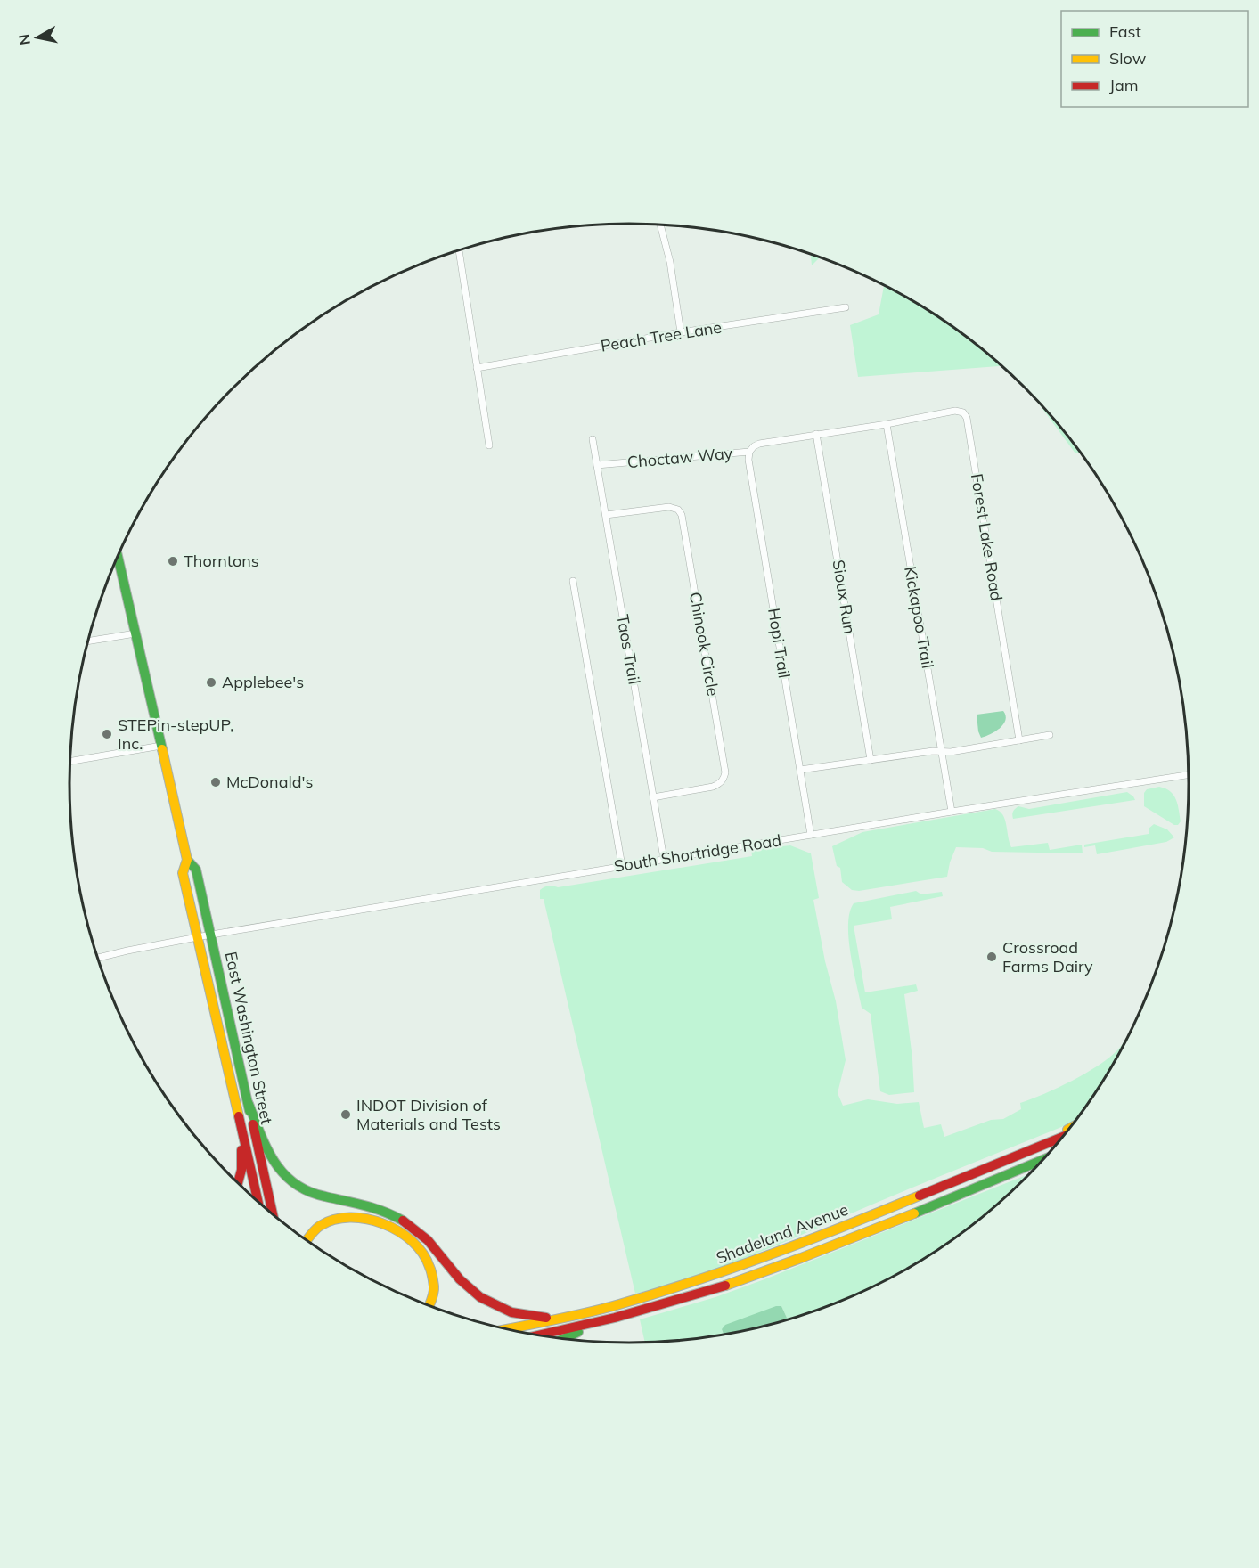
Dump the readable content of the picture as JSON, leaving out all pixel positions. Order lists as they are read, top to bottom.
{
  "streets": {
    "main road": ["East Washington Street", "Shadeland Avenue"],
    "street": [
      "Peach Tree Lane",
      "Choctaw Way",
      "Forest Lake Road",
      "Sioux Run",
      "Kickapoo Trail",
      "Hopi Trail",
      "Chinook Circle",
      "Taos Trail",
      "South Shortridge Road"
    ]
  },
  "crossings": [
    ["Choctaw Way", "Forest Lake Road"],
    ["Choctaw Way", "Sioux Run"],
    ["Choctaw Way", "Kickapoo Trail"],
    ["Choctaw Way", "Hopi Trail"],
    ["Choctaw Way", "Taos Trail"],
    ["Forest Lake Road", "Kickapoo Trail"],
    ["Kickapoo Trail", "South Shortridge Road"],
    ["Hopi Trail", "South Shortridge Road"],
    ["Chinook Circle", "Taos Trail"],
    ["Taos Trail", "South Shortridge Road"],
    ["South Shortridge Road", "East Washington Street"]
  ],
  "places": [
    "Thorntons",
    "Applebee's",
    "STEPin-stepUP, Inc.",
    "McDonald's",
    "Crossroad Farms Dairy",
    "INDOT Division of Materials and Tests"
  ],
  "legend": ["Fast", "Slow", "Jam"],
  "north": "left"
}
